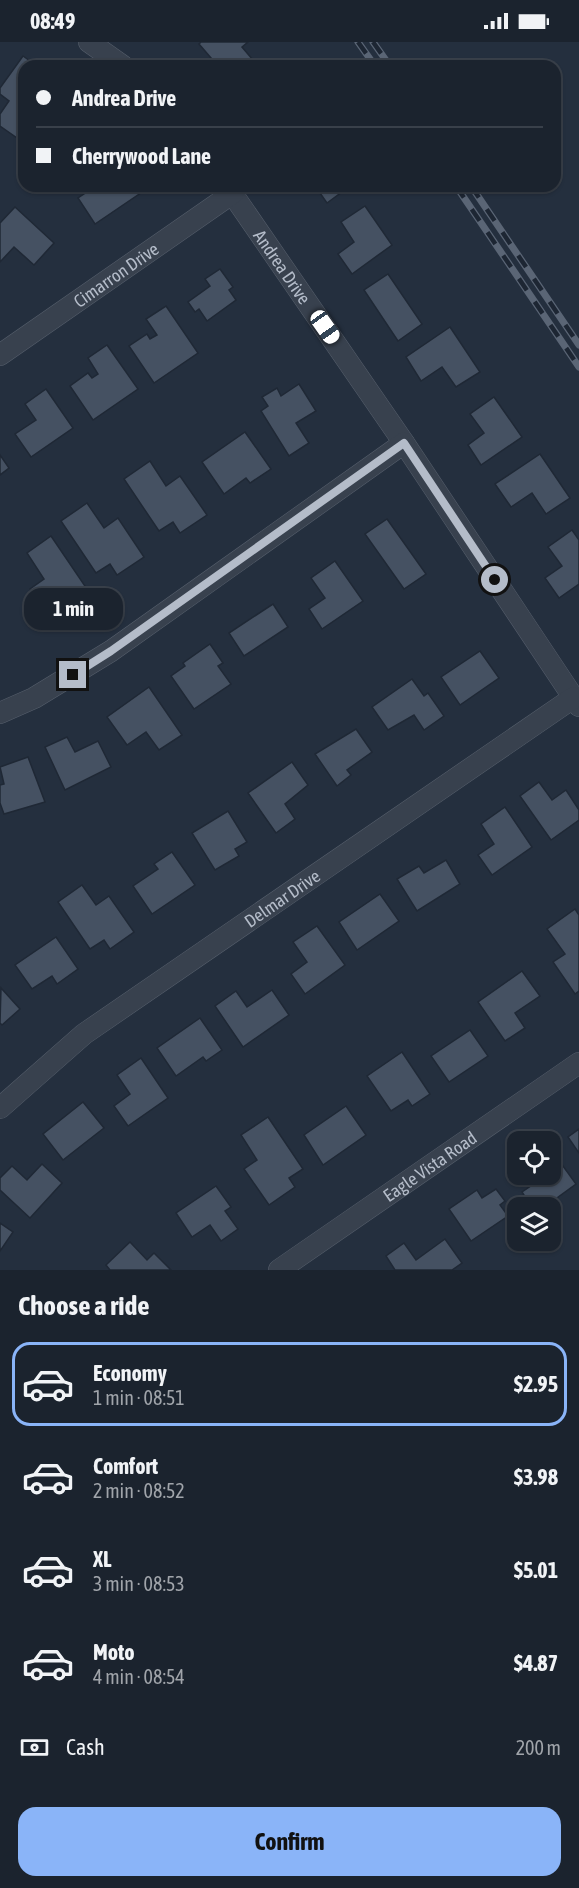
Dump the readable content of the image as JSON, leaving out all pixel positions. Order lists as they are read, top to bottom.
{
  "streets": {
    "street": [
      "Andrea Drive",
      "Cimarron Drive",
      "Delmar Drive",
      "Eagle Vista Road"
    ]
  },
  "crossings": [
    ["Andrea Drive", "Delmar Drive"]
  ],
  "page": {
    "status": "08:49",
    "banner": ["Andrea Drive", "Cherrywood Lane"],
    "bubble": "1 min",
    "heading": "Choose a ride",
    "list": [
      {
        "name": "Economy",
        "note": "1 min · 08:51",
        "value": "$2.95"
      },
      {
        "name": "Comfort",
        "note": "2 min · 08:52",
        "value": "$3.98"
      },
      {
        "name": "XL",
        "note": "3 min · 08:53",
        "value": "$5.01"
      },
      {
        "name": "Moto",
        "note": "4 min · 08:54",
        "value": "$4.87"
      }
    ],
    "pay": ["Cash", "200 m"],
    "buttons": "Confirm"
  }
}
